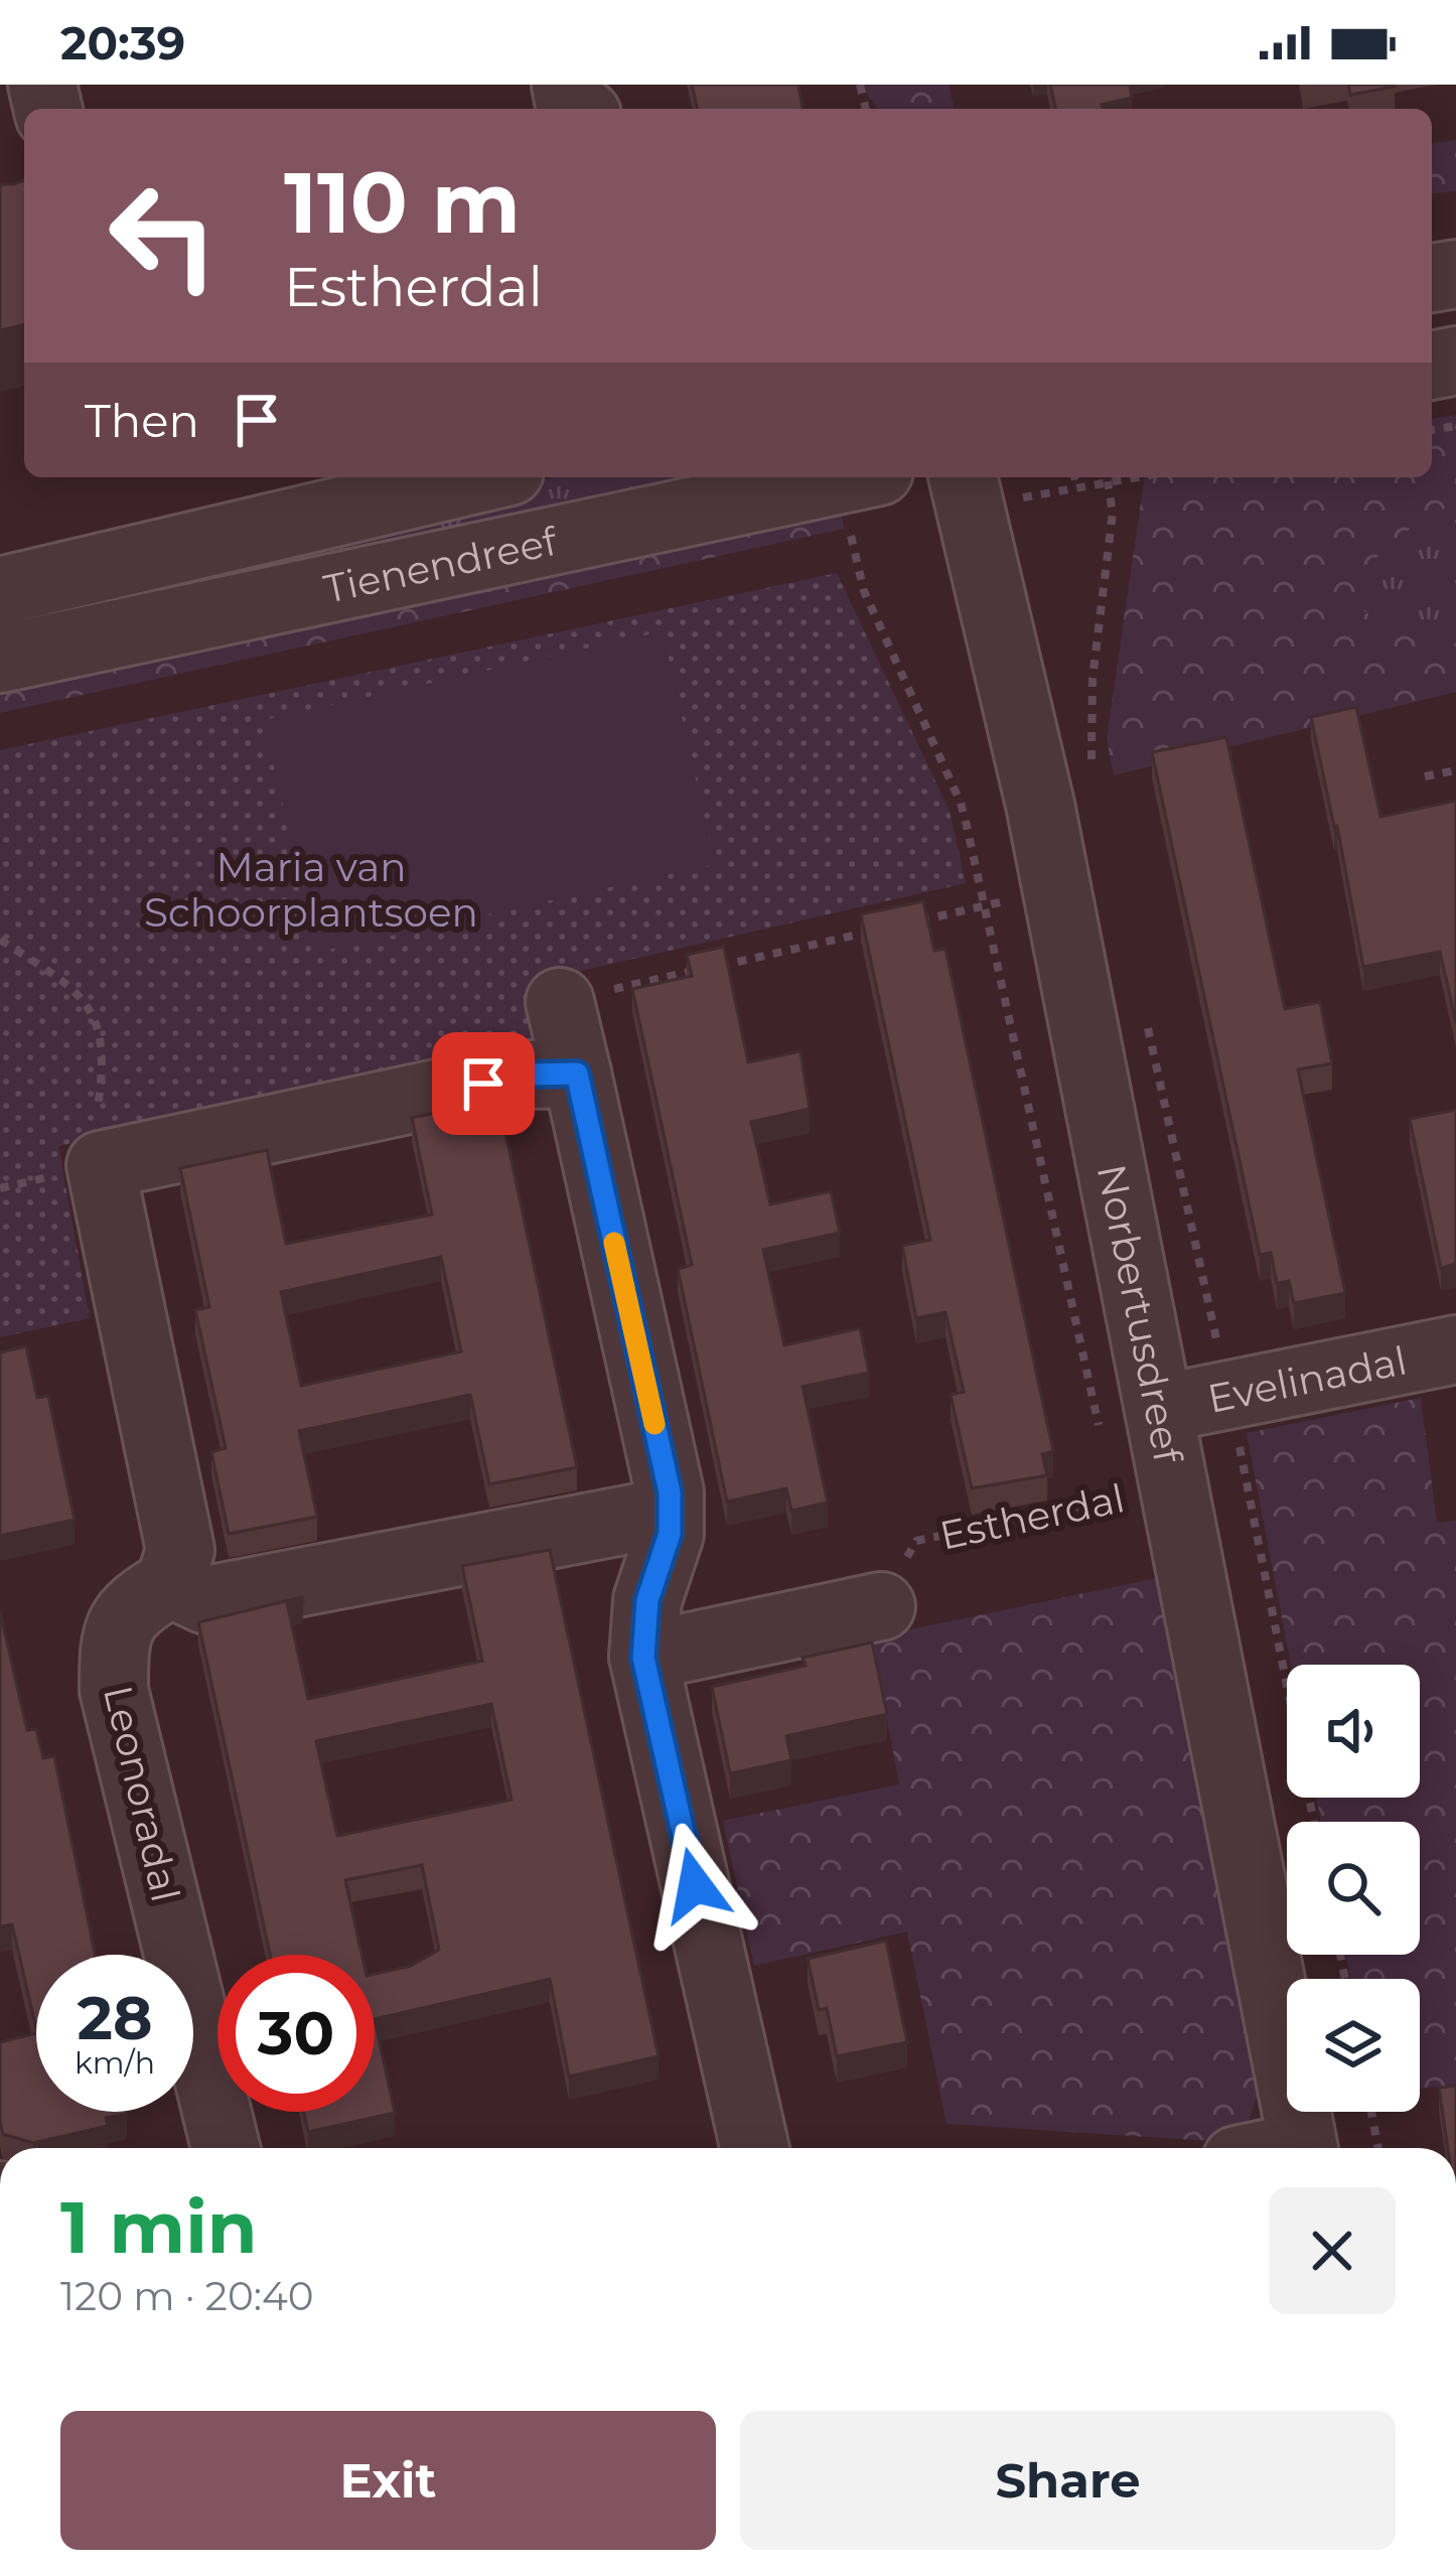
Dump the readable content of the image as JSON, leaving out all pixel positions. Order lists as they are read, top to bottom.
{
  "streets": {
    "street": [
      "Tienendreef",
      "Norbertusdreef",
      "Evelinadal",
      "Leonoradal"
    ],
    "path": ["Estherdal"]
  },
  "crossings": [
    ["Norbertusdreef", "Evelinadal"],
    ["Norbertusdreef", "Estherdal"]
  ],
  "parks": ["Maria van Schoorplantsoen"],
  "page": {
    "status": "20:39",
    "turn": ["110 m", "Estherdal"],
    "then": "Then",
    "speed": "28 km/h",
    "limit": "30",
    "heading": ["1 min", "120 m · 20:40"],
    "buttons": ["Exit", "Share"]
  }
}
